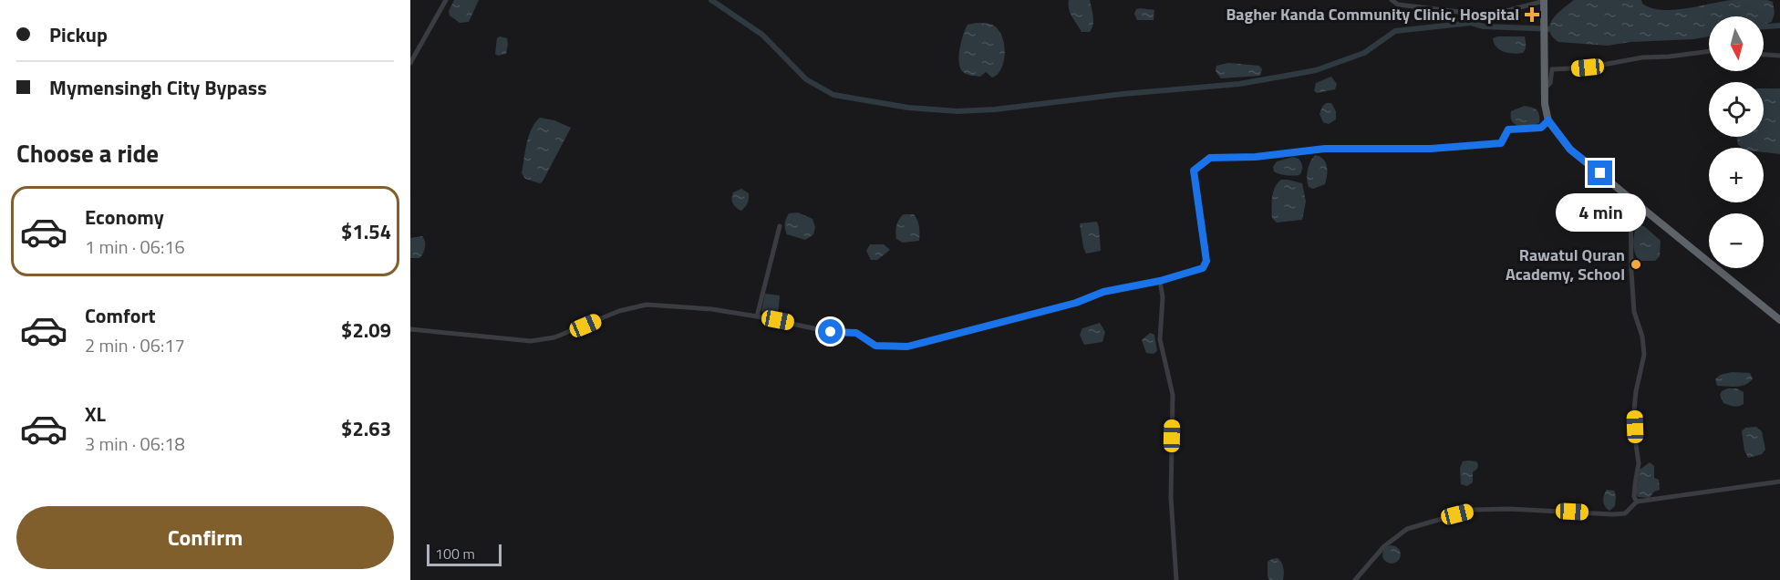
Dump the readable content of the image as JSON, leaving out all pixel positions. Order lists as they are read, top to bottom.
{
  "places": {
    "health": ["Bagher Kanda Community Clinic, Hospital"],
    "other": ["Rawatul Quran Academy, School"]
  },
  "scale_bar": "100 m",
  "north": "bottom",
  "page": {
    "banner": ["Pickup", "Mymensingh City Bypass"],
    "map_buttons": ["+", "−"],
    "heading": "Choose a ride",
    "list": [
      {
        "name": "Economy",
        "note": "1 min · 06:16",
        "value": "$1.54"
      },
      {
        "name": "Comfort",
        "note": "2 min · 06:17",
        "value": "$2.09"
      },
      {
        "name": "XL",
        "note": "3 min · 06:18",
        "value": "$2.63"
      }
    ],
    "bubble": "4 min",
    "buttons": "Confirm",
    "scale": "100 m"
  }
}
